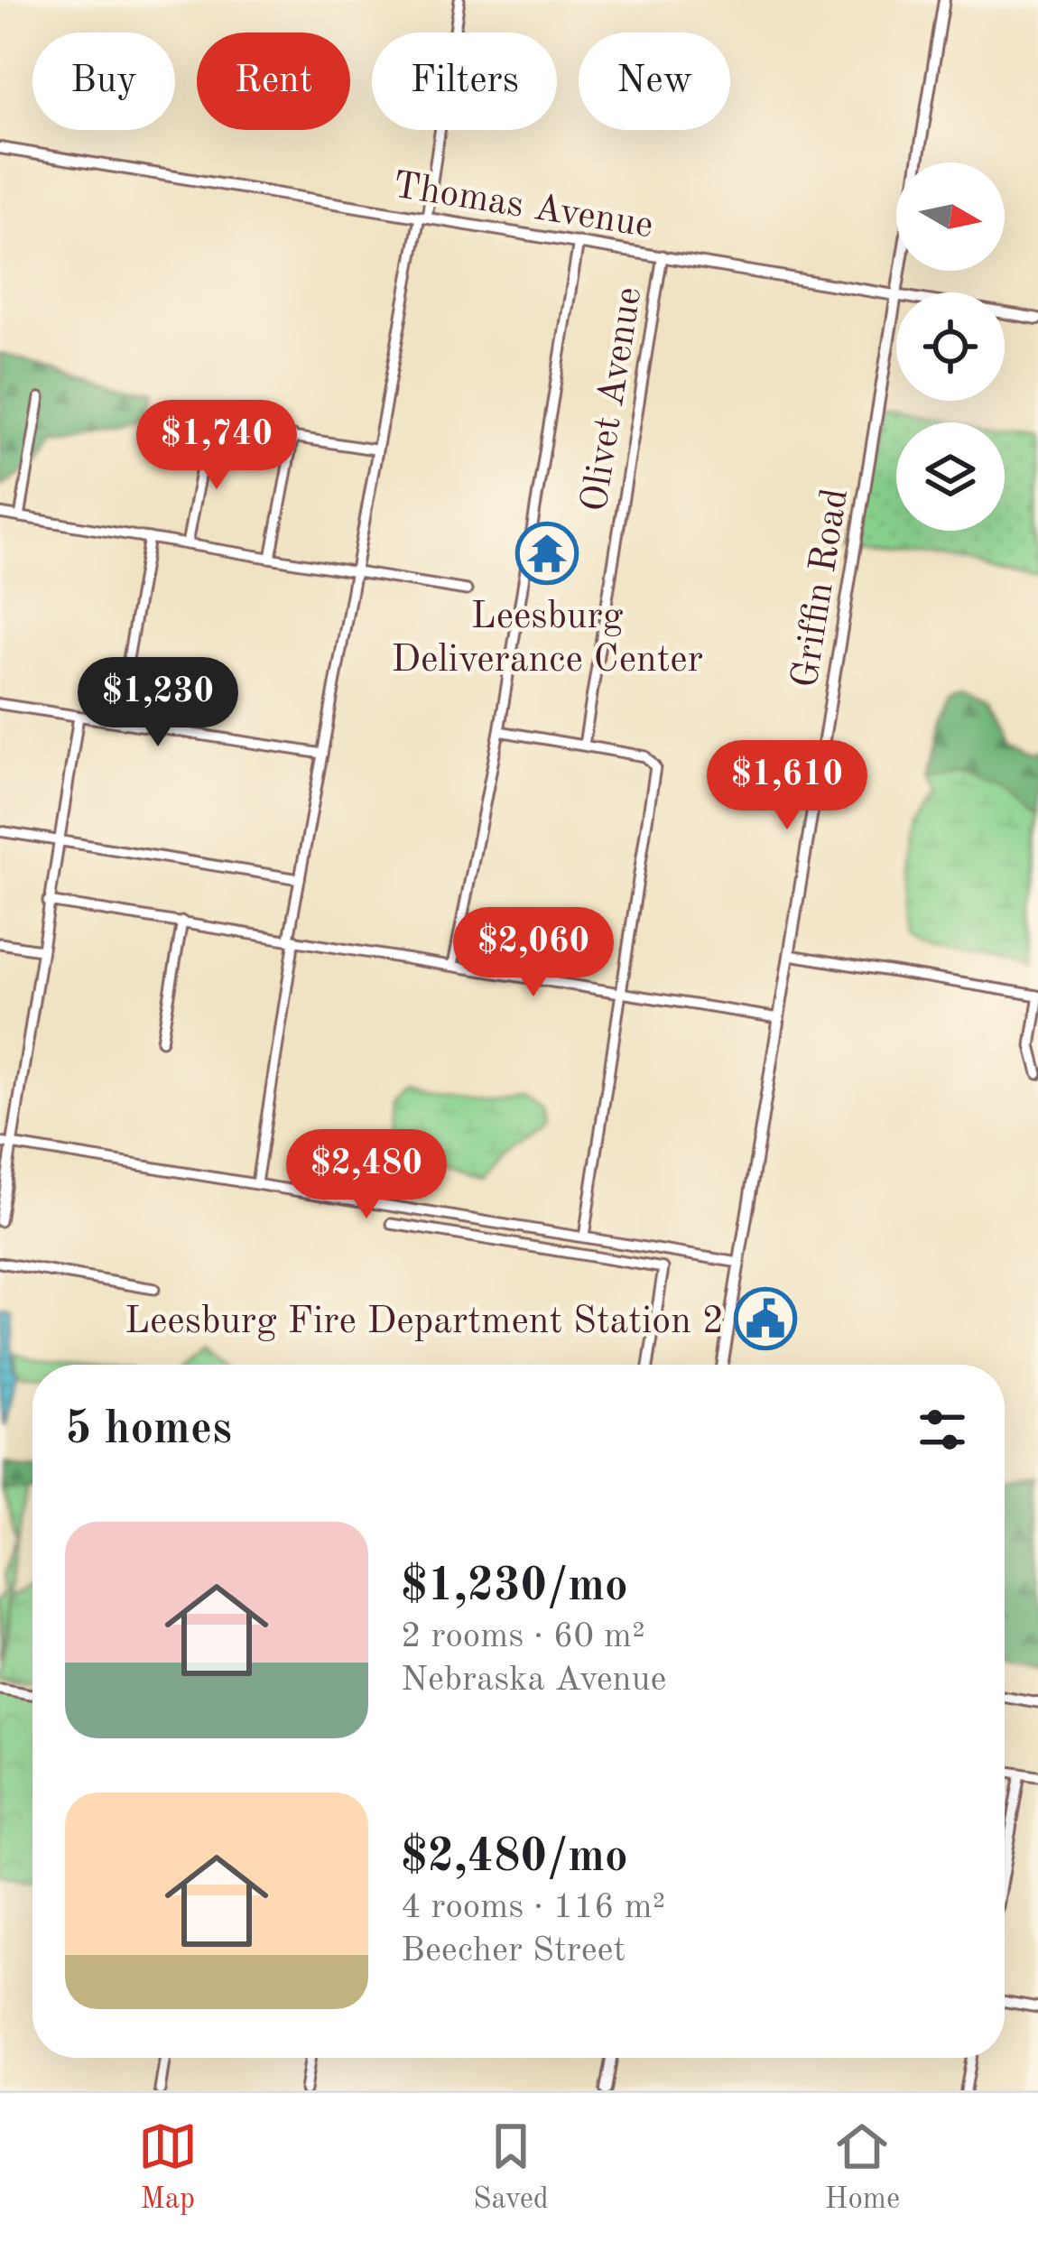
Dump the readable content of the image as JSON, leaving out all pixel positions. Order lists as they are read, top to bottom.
{
  "streets": {
    "street": ["Thomas Avenue", "Olivet Avenue", "Griffin Road"]
  },
  "crossings": [
    ["Thomas Avenue", "Olivet Avenue"],
    ["Thomas Avenue", "Griffin Road"]
  ],
  "places": {
    "temple": ["Leesburg Deliverance Center"],
    "public building": ["Leesburg Fire Department Station 2"]
  },
  "north": "right",
  "page": {
    "chip": [
      "Buy",
      "Rent",
      "Filters",
      "New"
    ],
    "price": [
      "$1,740",
      "$1,230",
      "$1,610",
      "$2,060",
      "$2,480"
    ],
    "heading": "5 homes",
    "list": [
      {
        "name": "$1,230/mo",
        "note": "2 rooms · 60 m² · Nebraska Avenue"
      },
      {
        "name": "$2,480/mo",
        "note": "4 rooms · 116 m² · Beecher Street"
      }
    ],
    "tabs": ["Map", "Saved", "Home"]
  }
}
